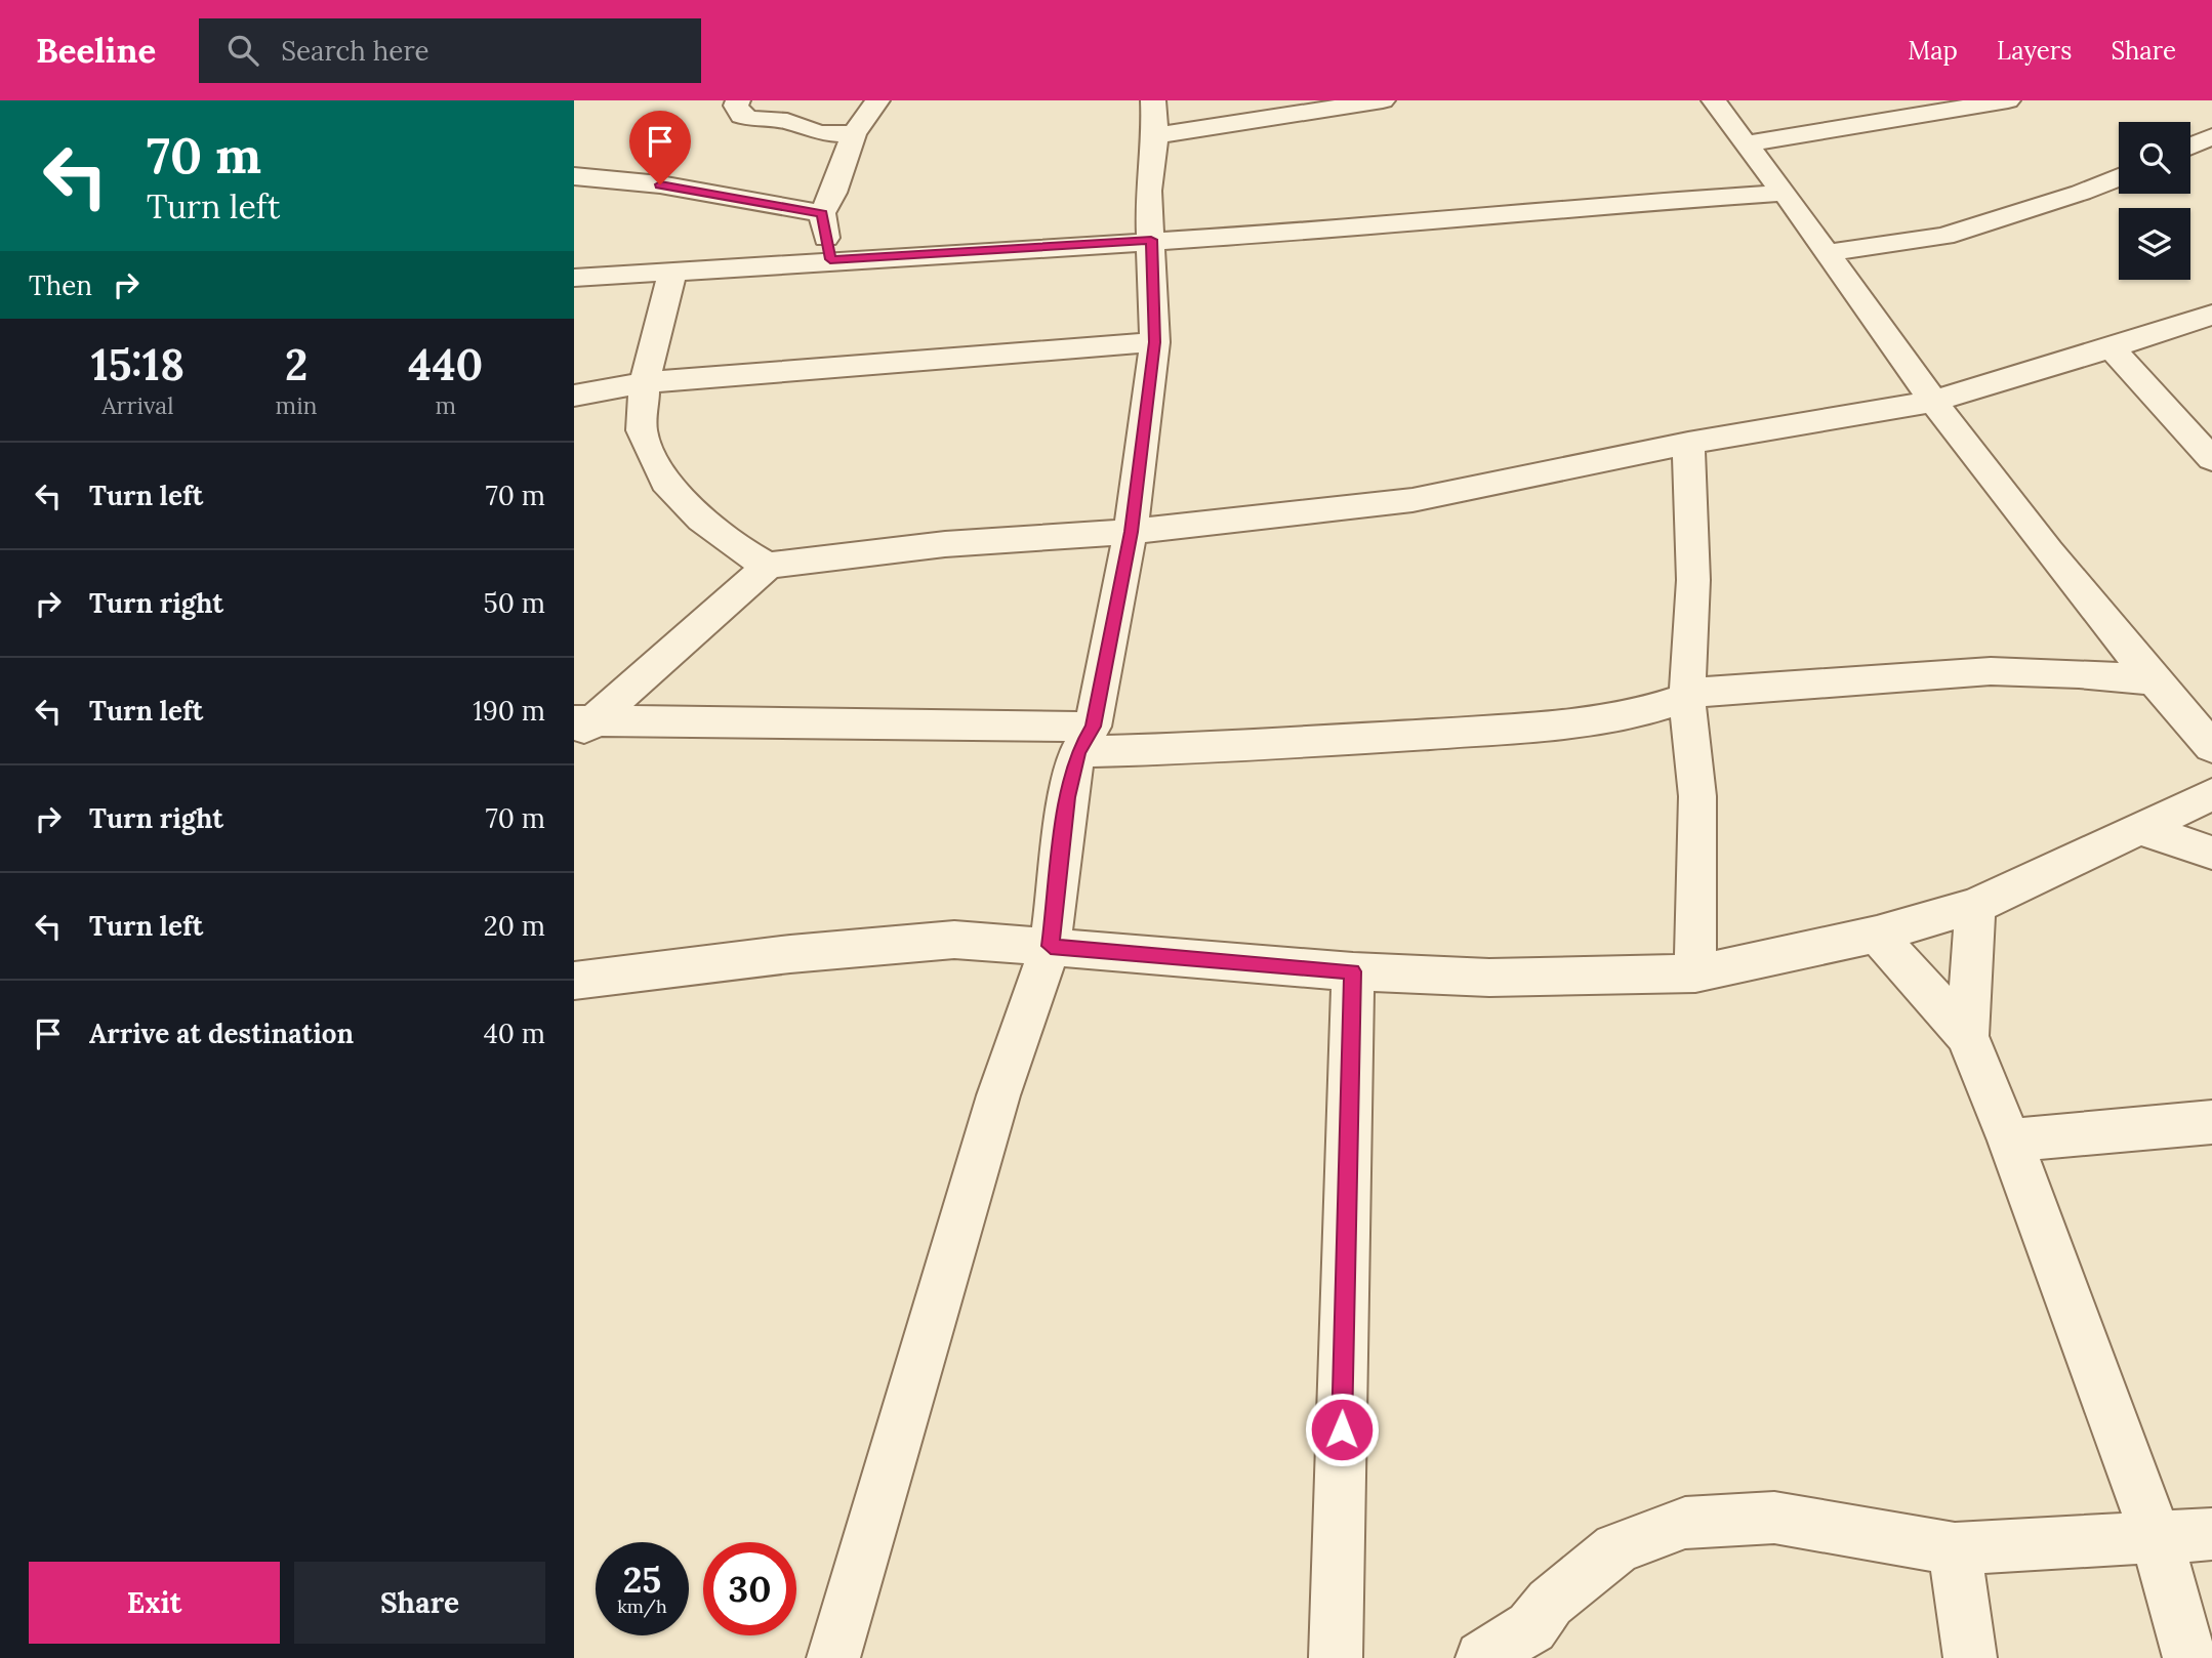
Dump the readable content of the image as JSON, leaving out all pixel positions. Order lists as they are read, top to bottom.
{
  "page": {
    "header": "Beeline",
    "search": "Search here",
    "nav": ["Map", "Layers", "Share"],
    "turn": ["70 m", "Turn left"],
    "then": "Then",
    "eta": [
      "15:18",
      "Arrival",
      "2",
      "min",
      "440",
      "m"
    ],
    "list": [
      {
        "name": "Turn left",
        "value": "70 m"
      },
      {
        "name": "Turn right",
        "value": "50 m"
      },
      {
        "name": "Turn left",
        "value": "190 m"
      },
      {
        "name": "Turn right",
        "value": "70 m"
      },
      {
        "name": "Turn left",
        "value": "20 m"
      },
      {
        "name": "Arrive at destination",
        "value": "40 m"
      }
    ],
    "speed": "25 km/h",
    "limit": "30",
    "buttons": ["Exit", "Share"]
  }
}
